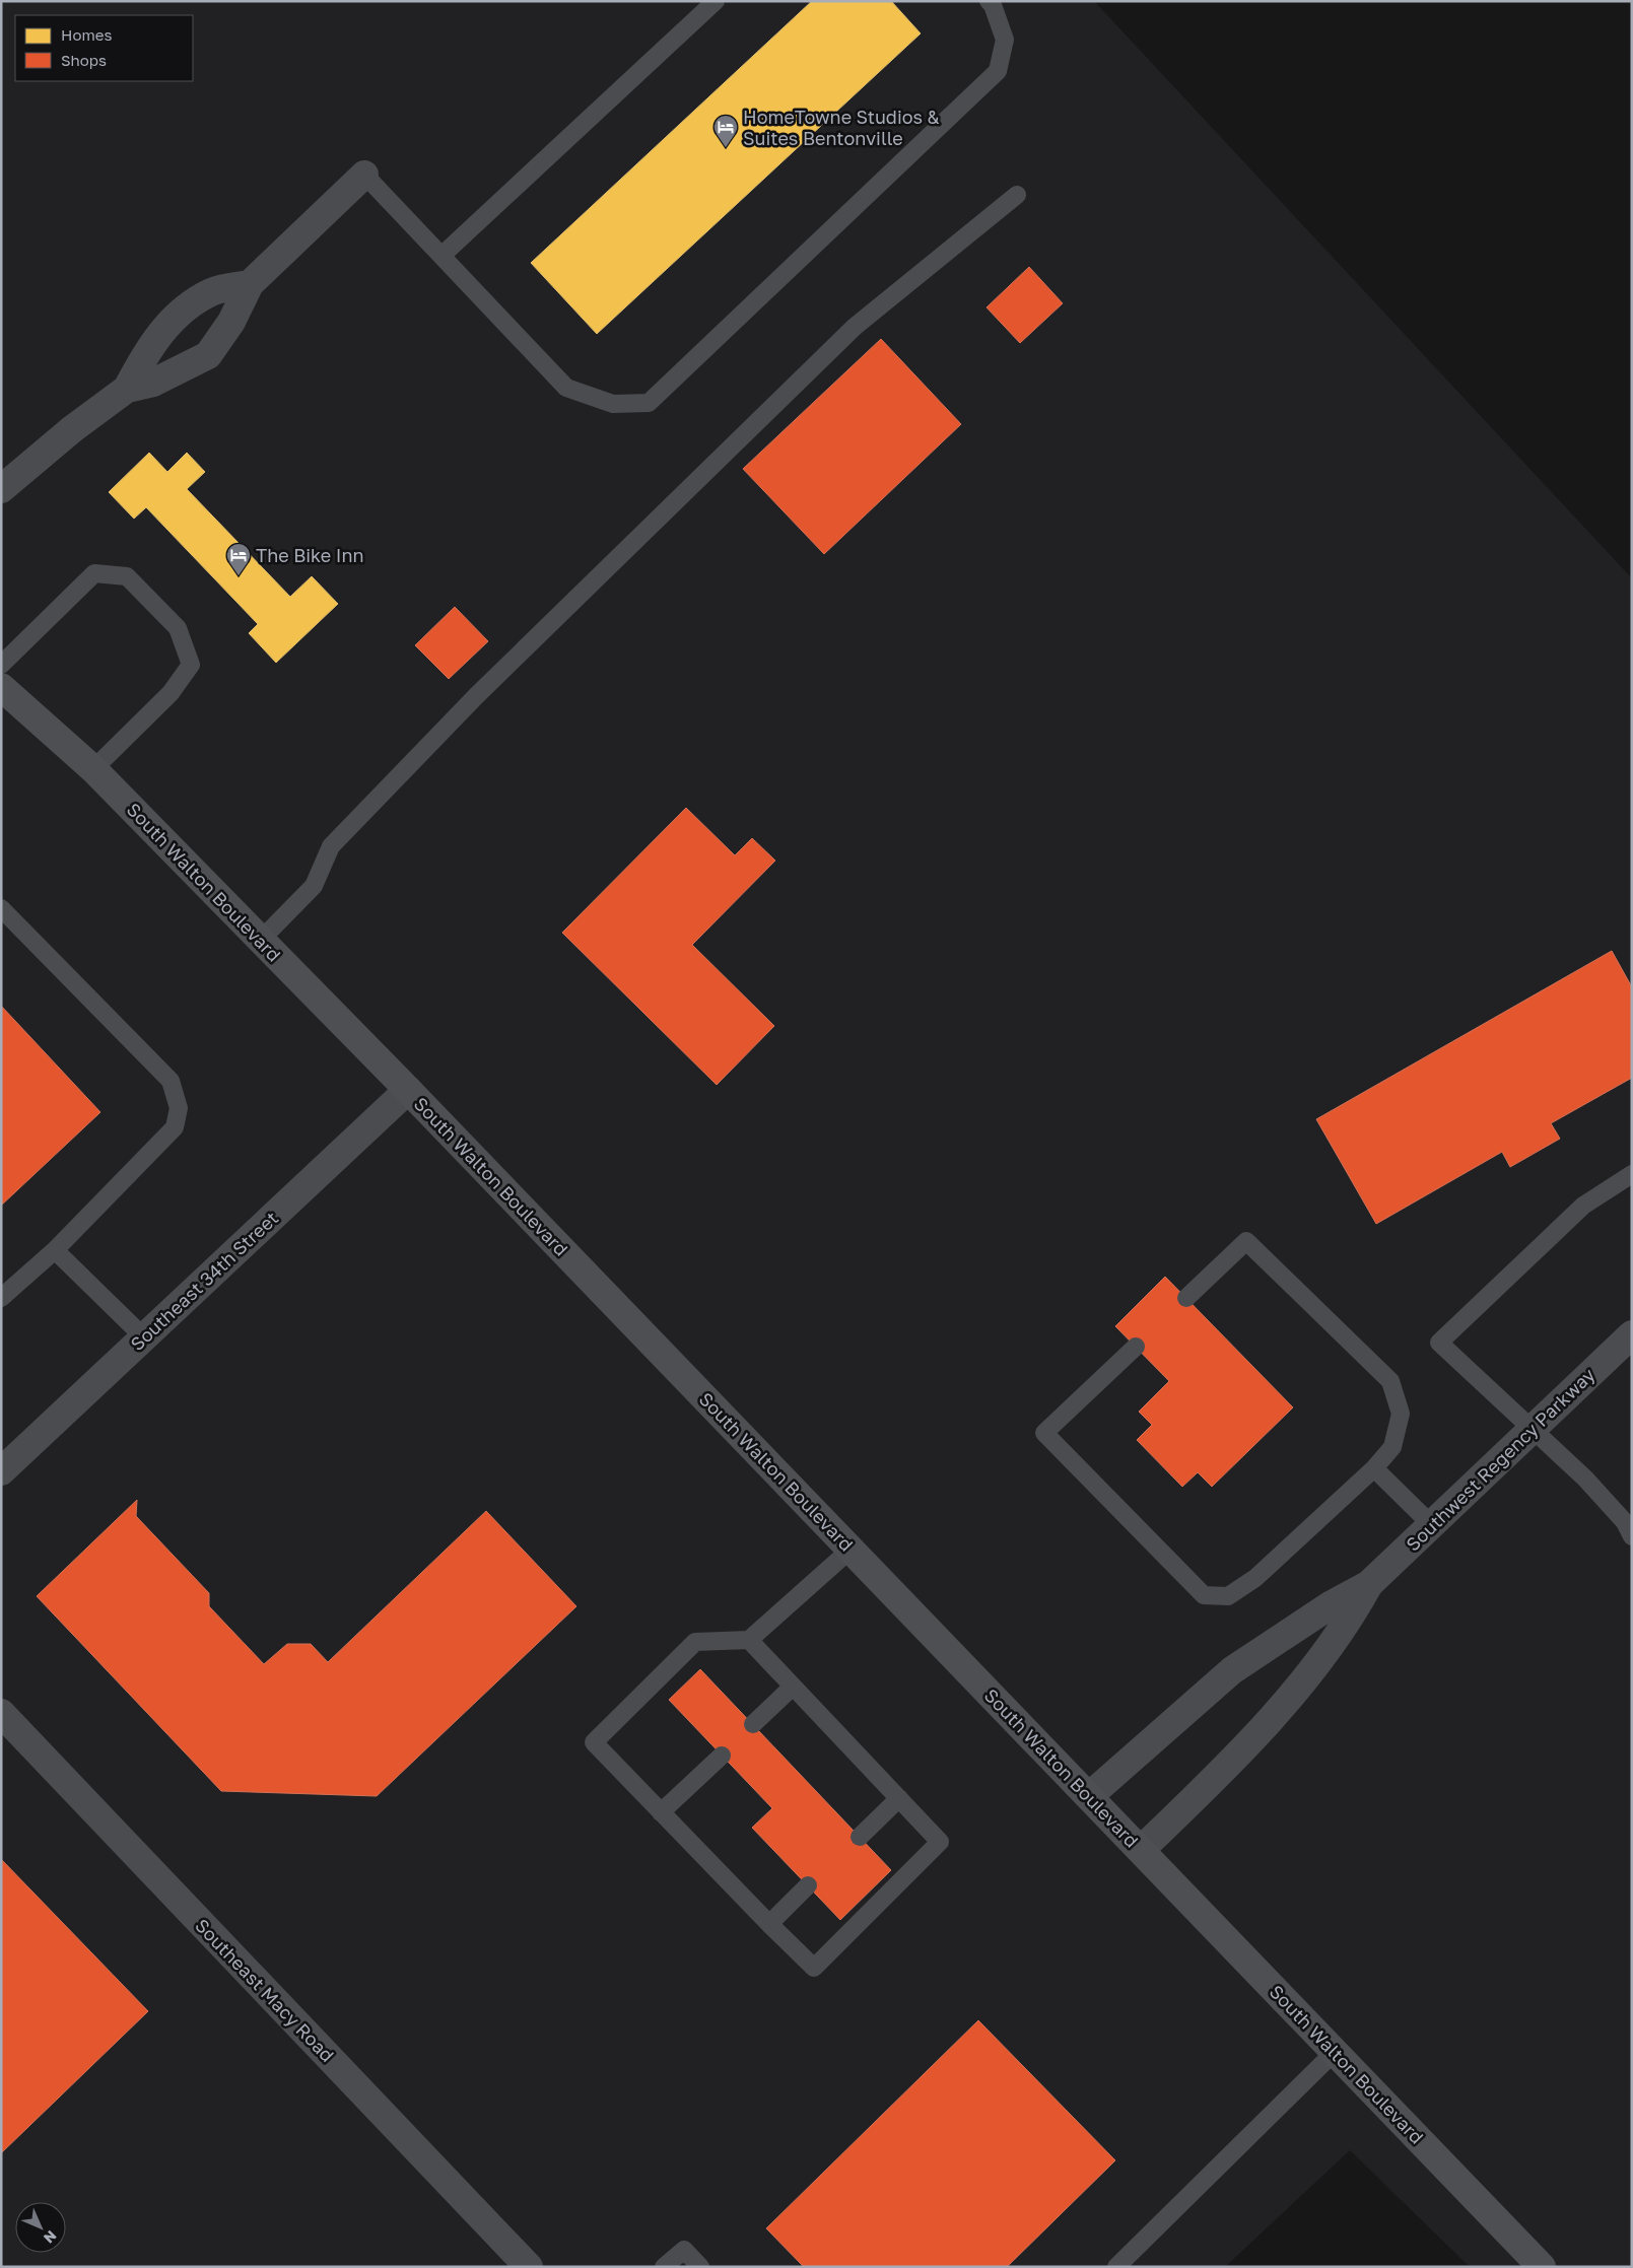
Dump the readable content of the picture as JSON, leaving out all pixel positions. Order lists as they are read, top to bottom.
{
  "streets": {
    "main road": ["South Walton Boulevard"],
    "street": ["Southeast 34th Street", "Southwest Regency Parkway", "Southeast Macy Road"]
  },
  "crossings": [
    ["South Walton Boulevard", "Southeast 34th Street"],
    ["South Walton Boulevard", "Southwest Regency Parkway"]
  ],
  "places": {
    "hotel": ["HomeTowne Studios & Suites Bentonville", "The Bike Inn"]
  },
  "legend": ["Homes", "Shops"],
  "north": "bottom right"
}
